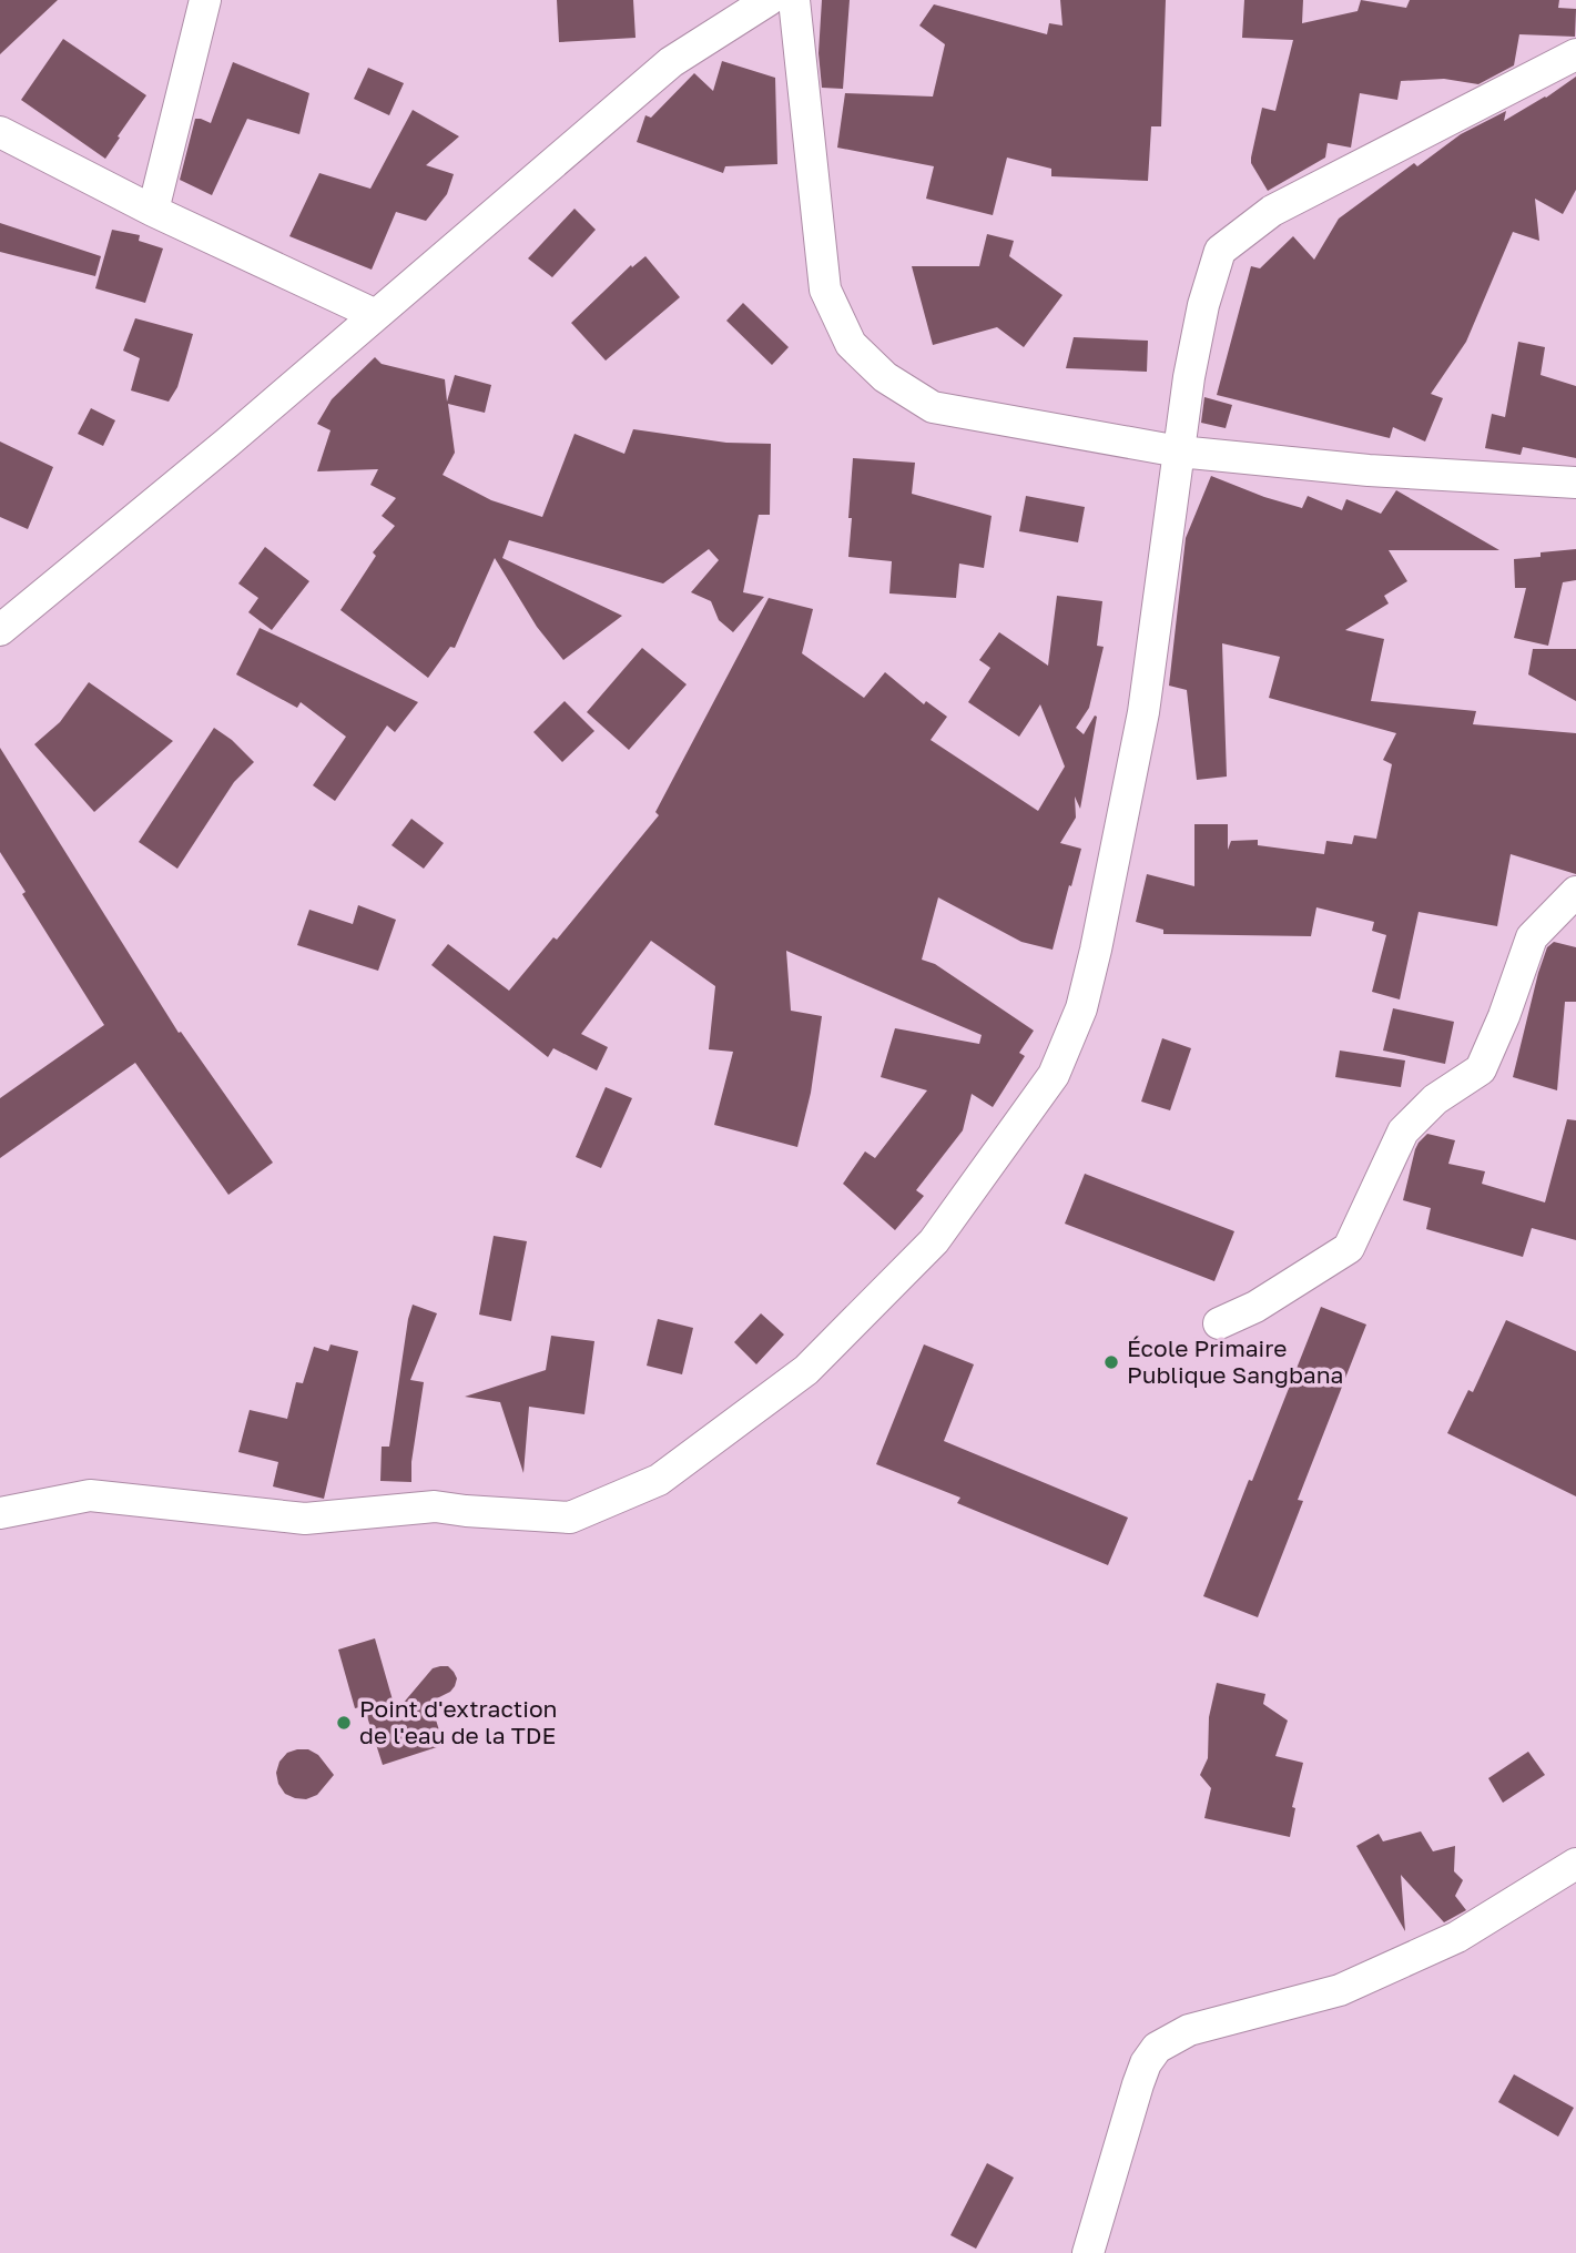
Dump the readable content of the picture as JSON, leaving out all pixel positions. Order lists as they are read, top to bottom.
{
  "places": ["École Primaire Publique Sangbana", "Point d'extraction de l'eau de la TDE"]
}
